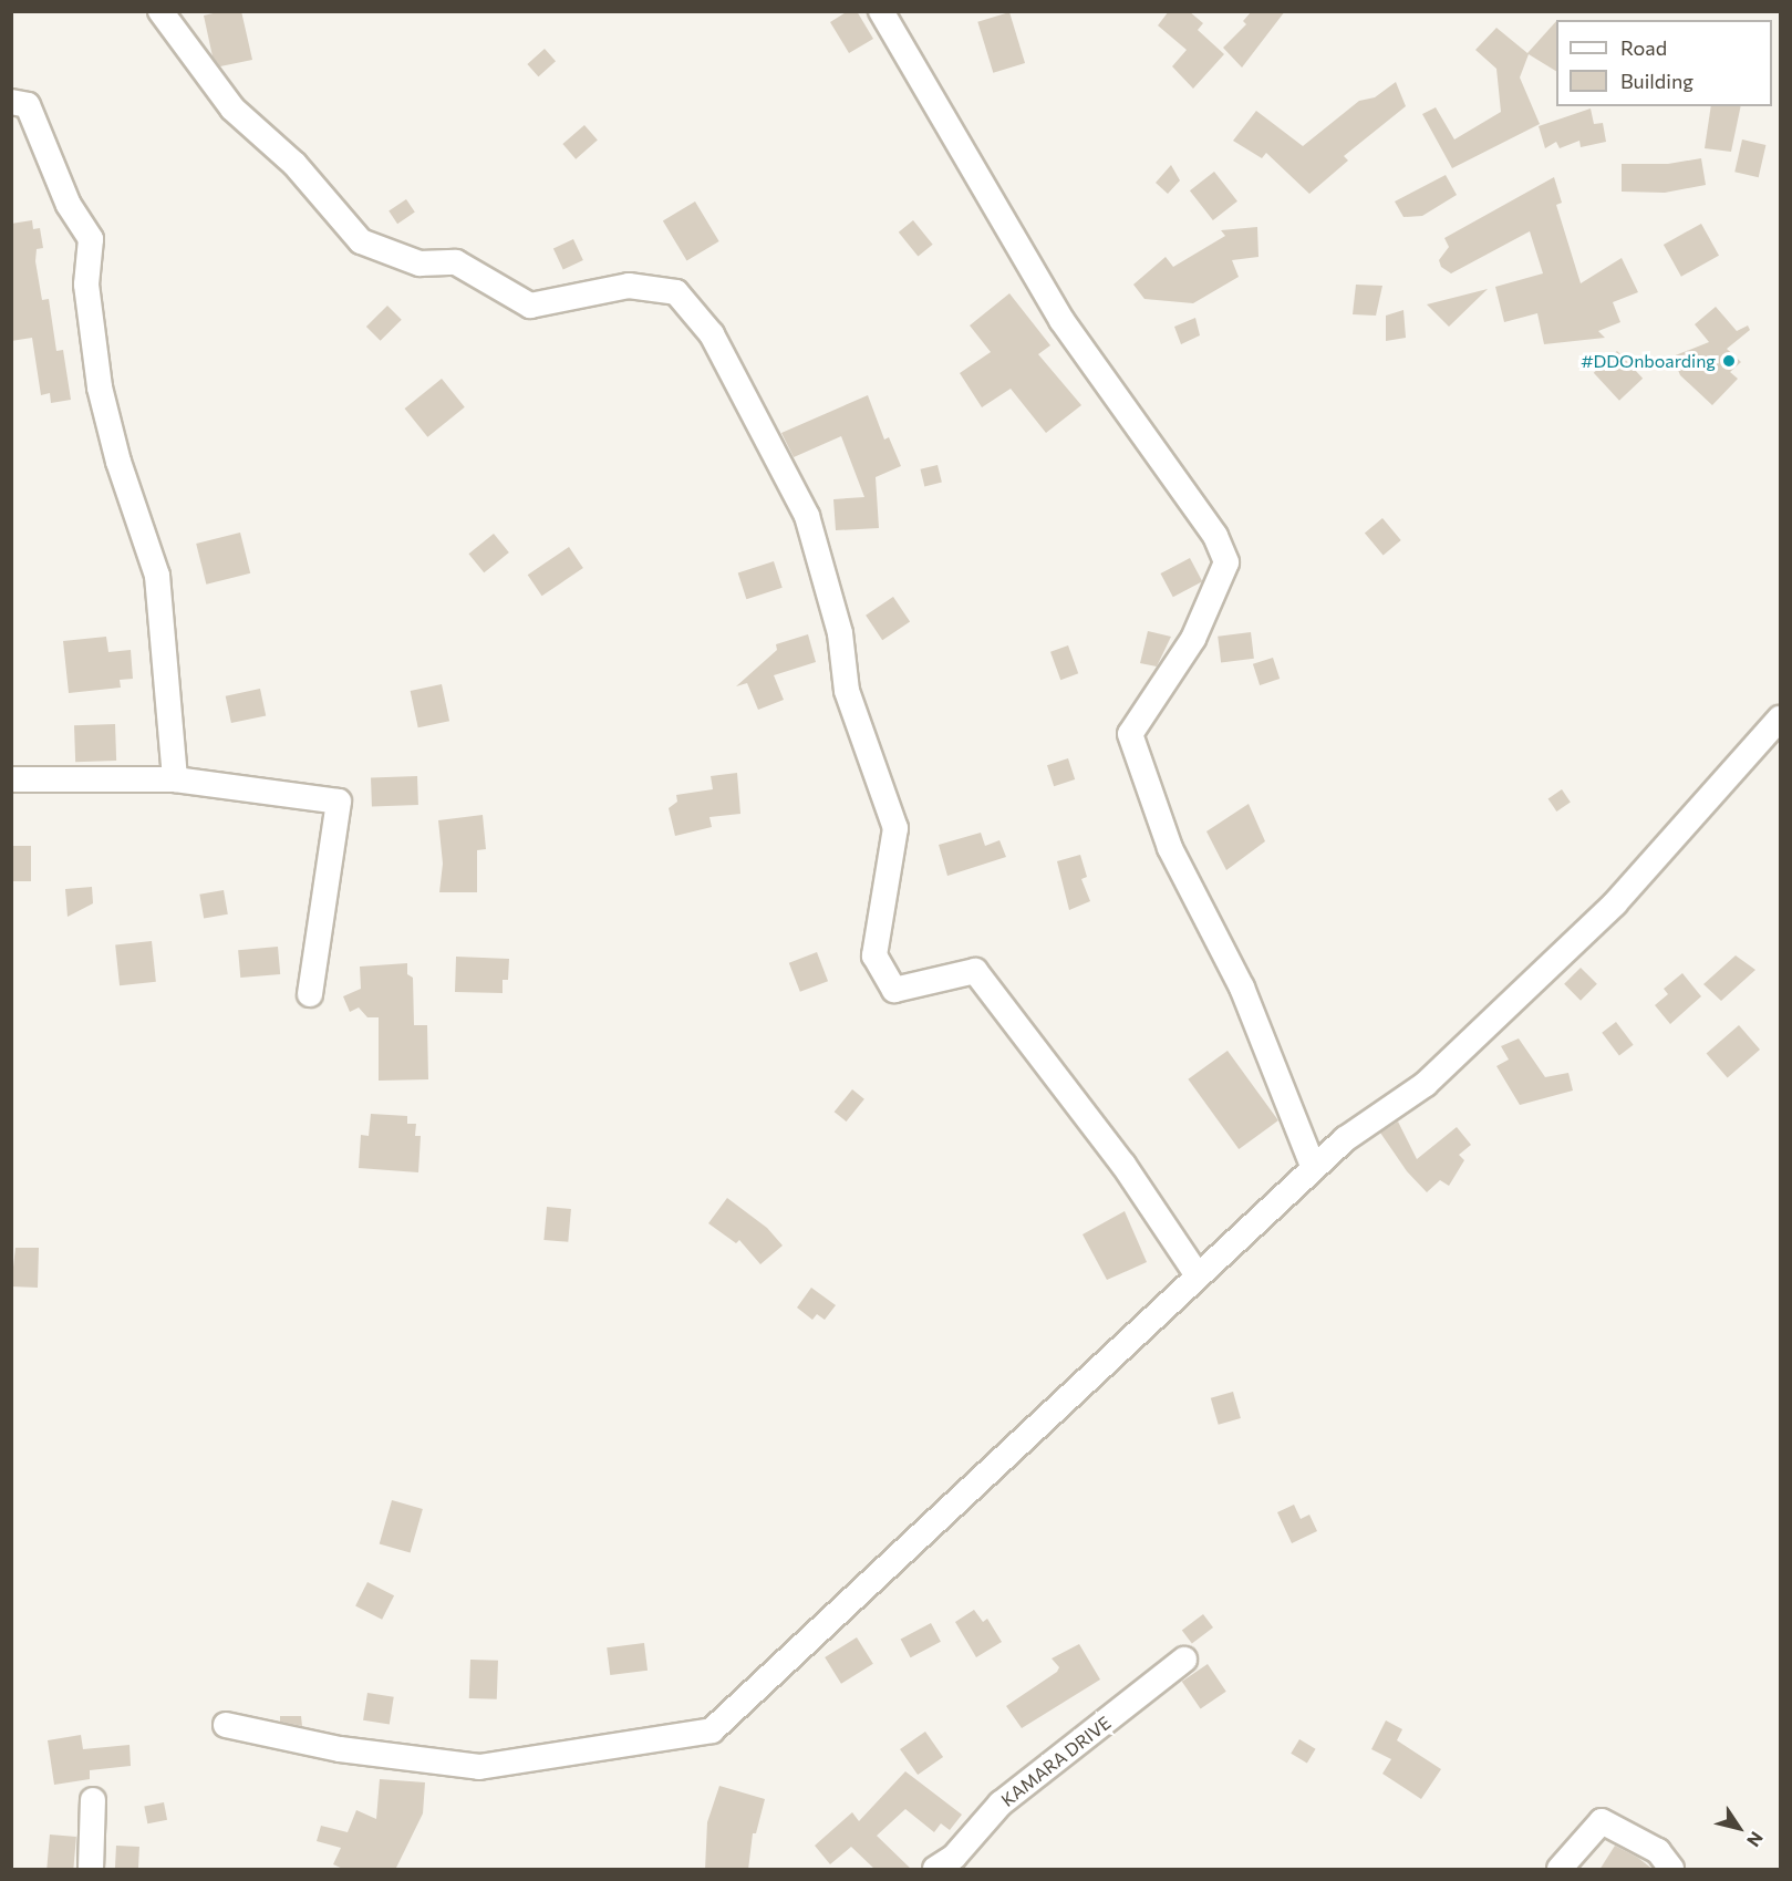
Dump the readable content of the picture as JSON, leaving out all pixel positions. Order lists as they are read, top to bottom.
{
  "streets": {
    "street": ["KAMARA DRIVE"]
  },
  "places": ["#DDOnboarding"],
  "legend": ["Road", "Building"],
  "north": "bottom right"
}
